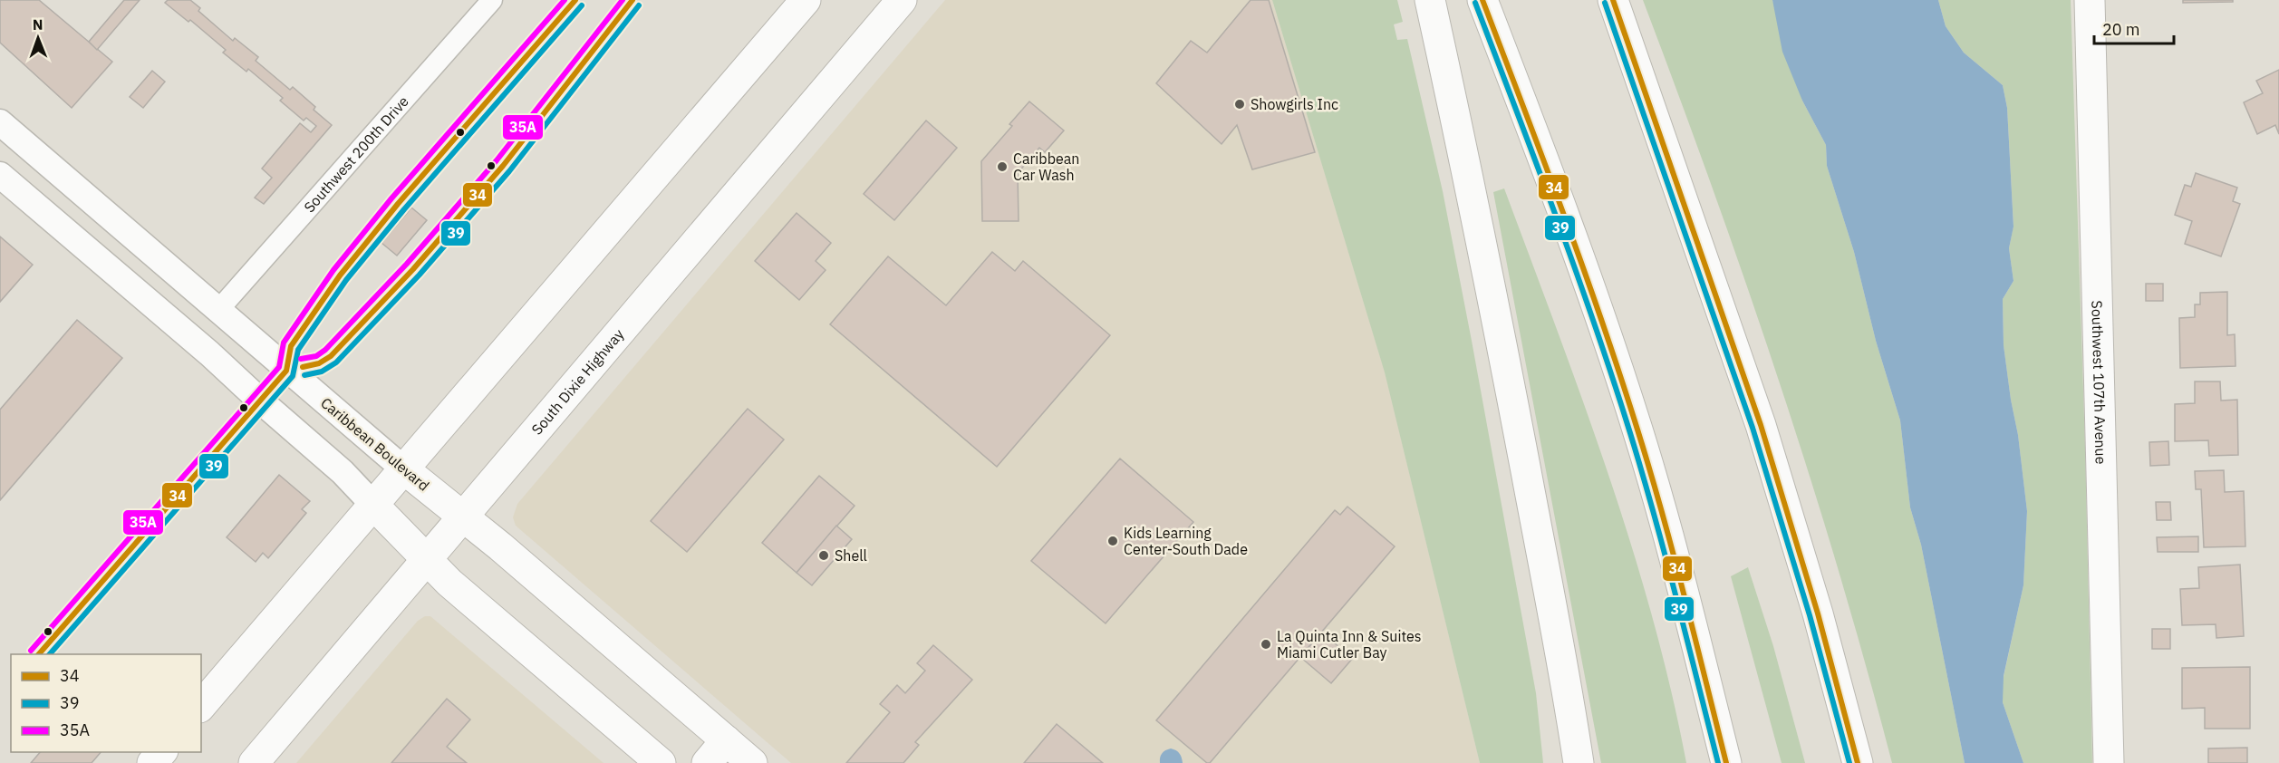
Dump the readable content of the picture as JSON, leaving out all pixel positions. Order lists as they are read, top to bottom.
{
  "streets": {
    "main road": ["Southwest 107th Avenue", "South Dixie Highway", "Caribbean Boulevard"],
    "street": ["Southwest 200th Drive"]
  },
  "crossings": [
    ["Southwest 200th Drive", "Caribbean Boulevard"],
    ["South Dixie Highway", "Caribbean Boulevard"]
  ],
  "places": [
    "Showgirls Inc",
    "Caribbean Car Wash",
    "Kids Learning Center-South Dade",
    "Shell",
    "La Quinta Inn & Suites Miami Cutler Bay"
  ],
  "lines": ["transit line 34", "transit line 35A", "transit line 39"],
  "legend": ["34", "39", "35A"],
  "scale_bar": "20 m",
  "north": "top"
}
